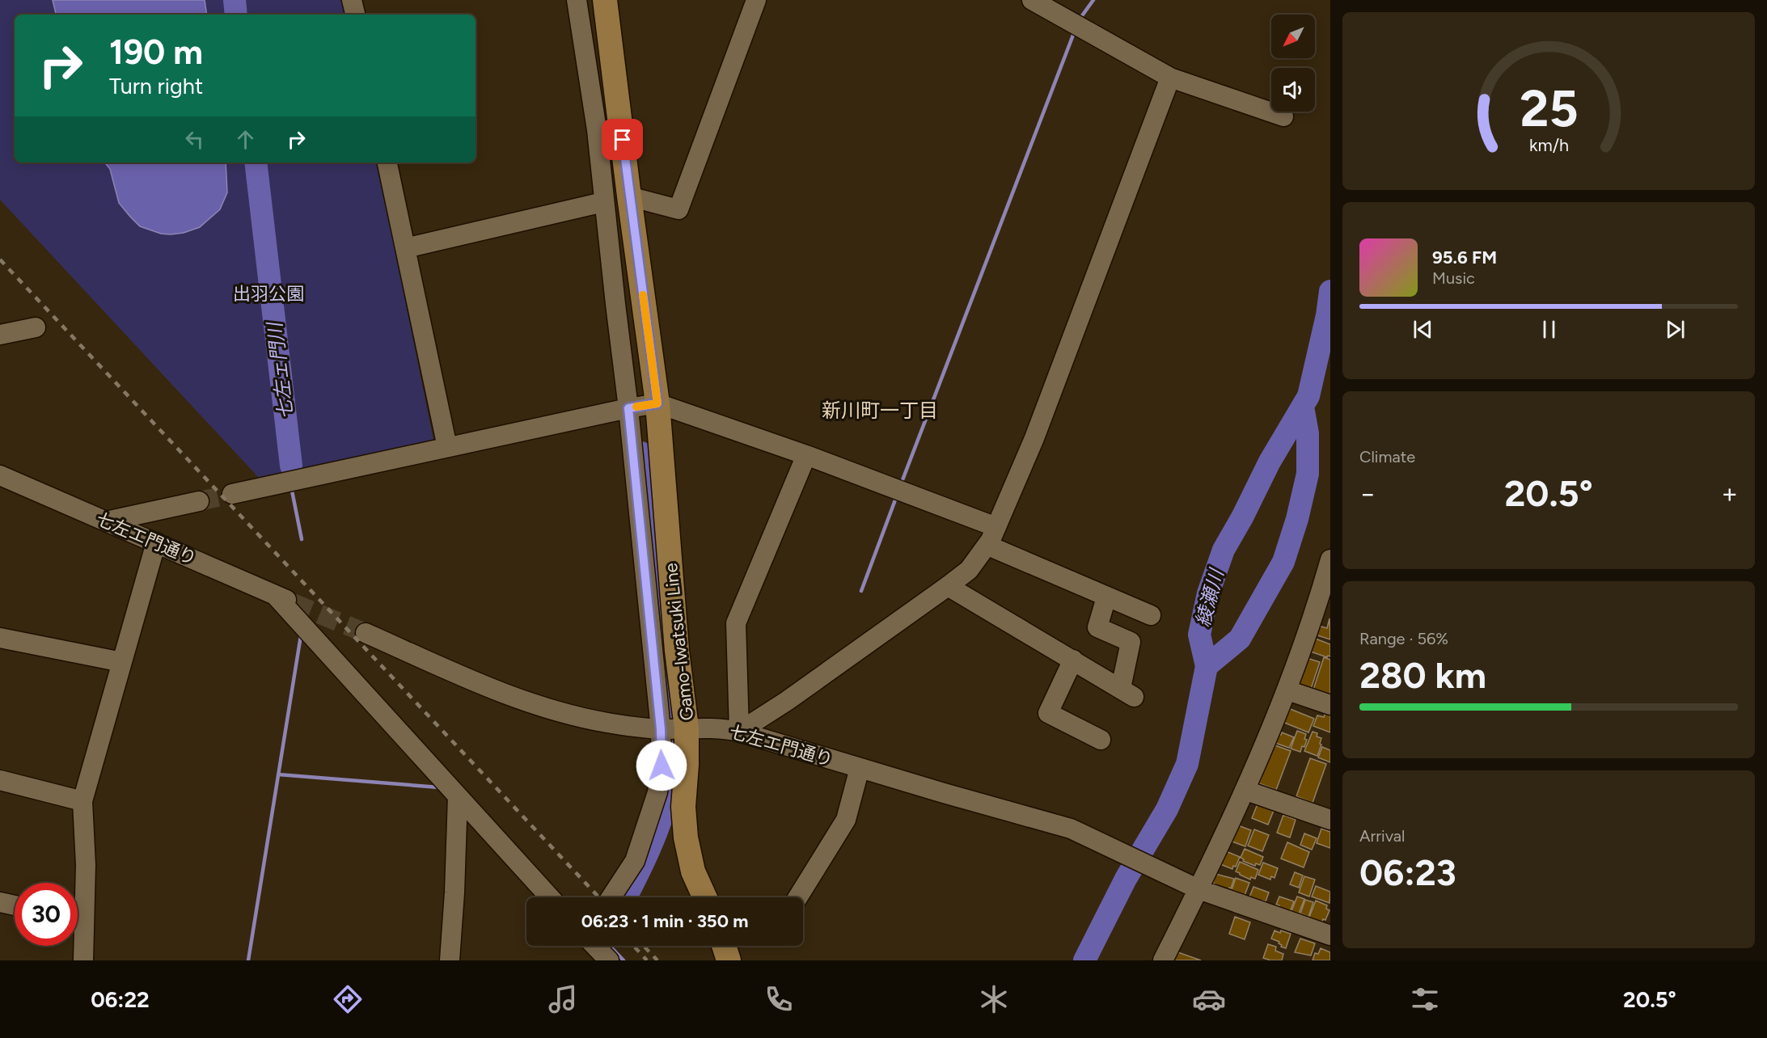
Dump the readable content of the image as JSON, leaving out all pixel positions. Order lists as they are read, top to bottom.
{
  "streets": {
    "main road": ["Gamo-Iwatsuki Line"],
    "street": ["七左エ門通り"]
  },
  "crossings": [
    ["七左エ門通り", "Gamo-Iwatsuki Line"]
  ],
  "districts": ["新川町一丁目"],
  "water": ["七左ェ門川", "綾瀬川"],
  "parks": ["出羽公園"],
  "north": "bottom left",
  "page": {
    "turn": ["190 m", "Turn right"],
    "song": ["95.6 FM", "Music"],
    "tile": [
      "Climate",
      ["Range · 56%", "280 km"],
      ["Arrival", "06:23"]
    ],
    "heat": ["−", "20.5°", "+"],
    "limit": "30",
    "trip": "06:23 · 1 min · 350 m",
    "tabs": ["06:22", "20.5°"],
    "gauge": ["25", "km/h"]
  }
}
